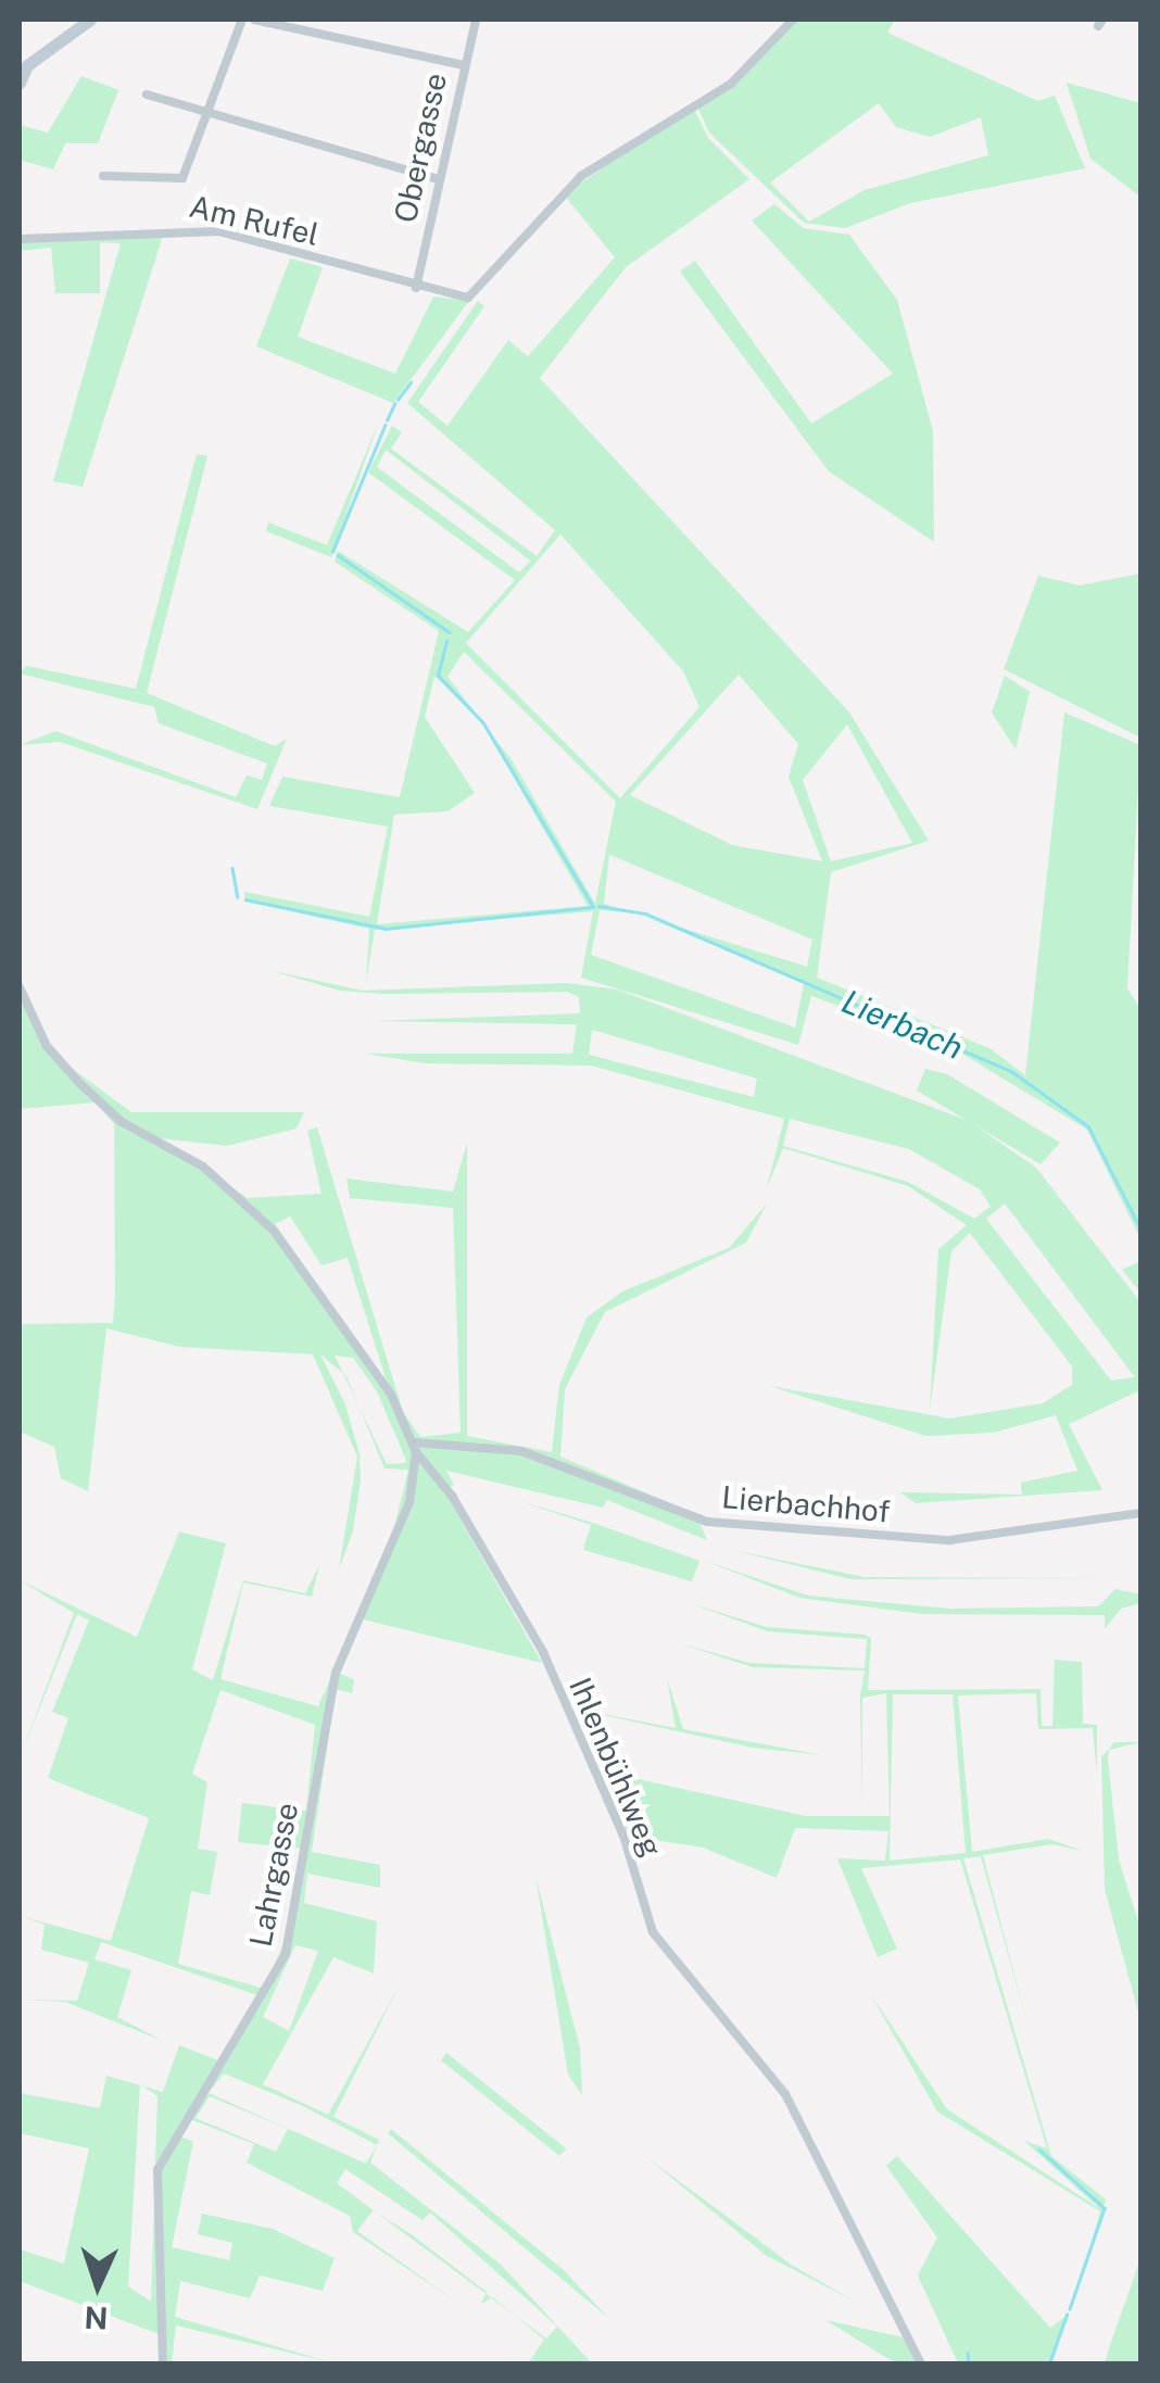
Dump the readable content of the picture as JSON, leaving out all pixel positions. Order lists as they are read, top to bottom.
{
  "streets": {
    "street": [
      "Obergasse",
      "Am Rufel",
      "Lierbachhof",
      "Ihlenbühlweg",
      "Lahrgasse"
    ]
  },
  "crossings": [
    ["Obergasse", "Am Rufel"],
    ["Lierbachhof", "Ihlenbühlweg"],
    ["Lierbachhof", "Lahrgasse"],
    ["Ihlenbühlweg", "Lahrgasse"]
  ],
  "water": ["Lierbach"],
  "north": "bottom"
}
